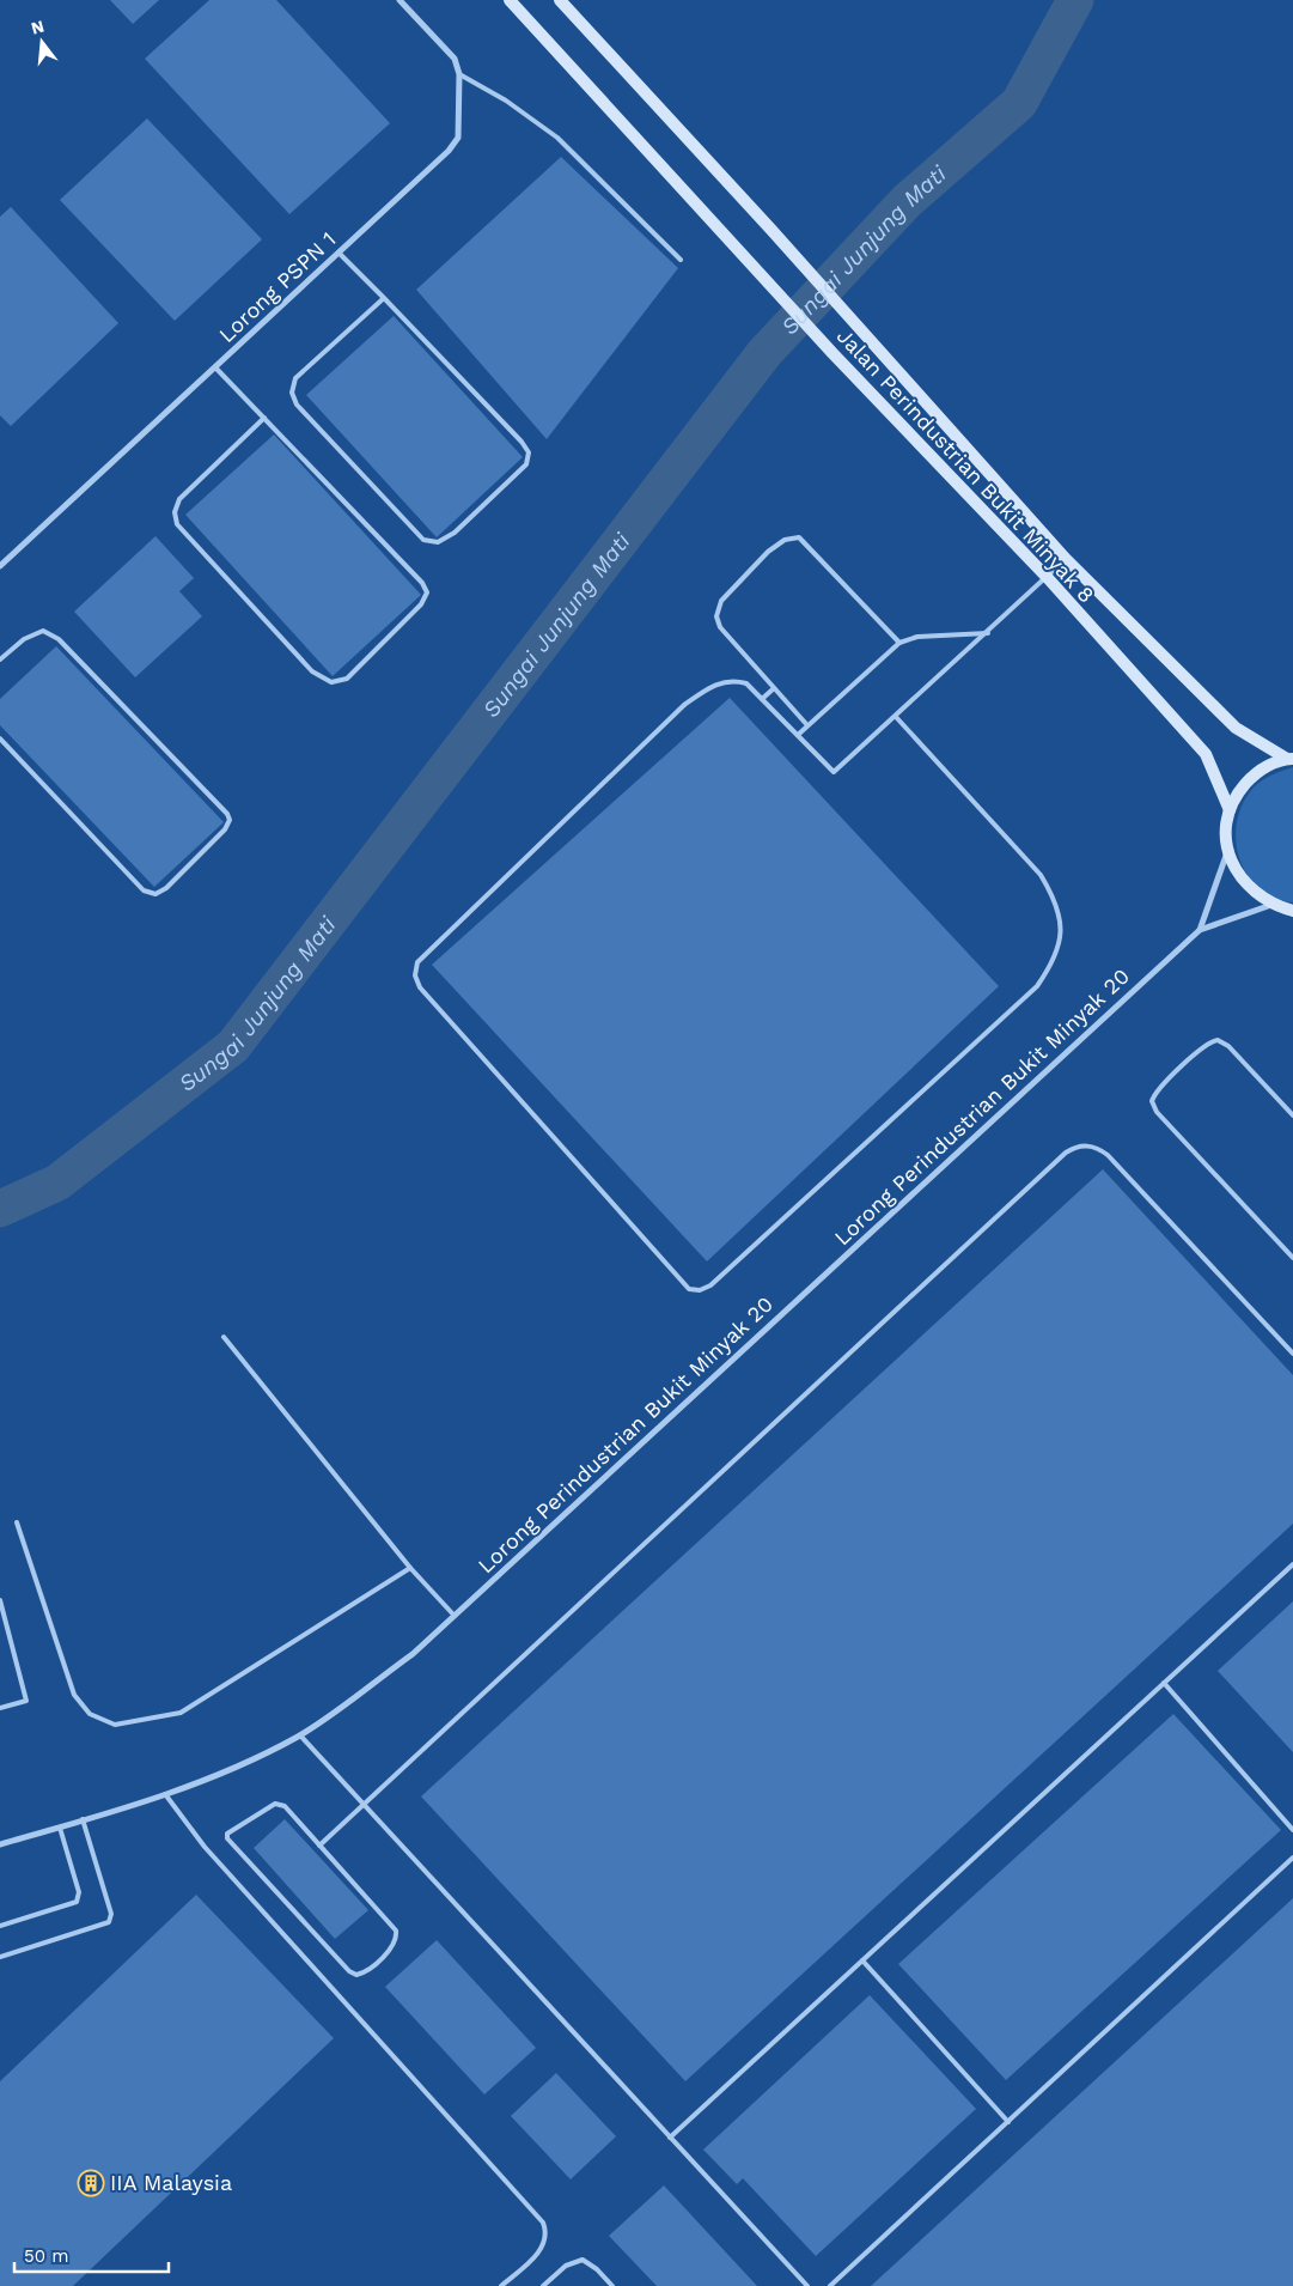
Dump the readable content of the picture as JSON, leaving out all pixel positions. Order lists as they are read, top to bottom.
{
  "streets": {
    "street": ["Lorong PSPN 1", "Jalan Perindustrian Bukit Minyak 8", "Lorong Perindustrian Bukit Minyak 20"]
  },
  "water": ["Sungai Junjung Mati"],
  "places": {
    "building": ["IIA Malaysia"]
  },
  "scale_bar": "50 m",
  "north": "top"
}
